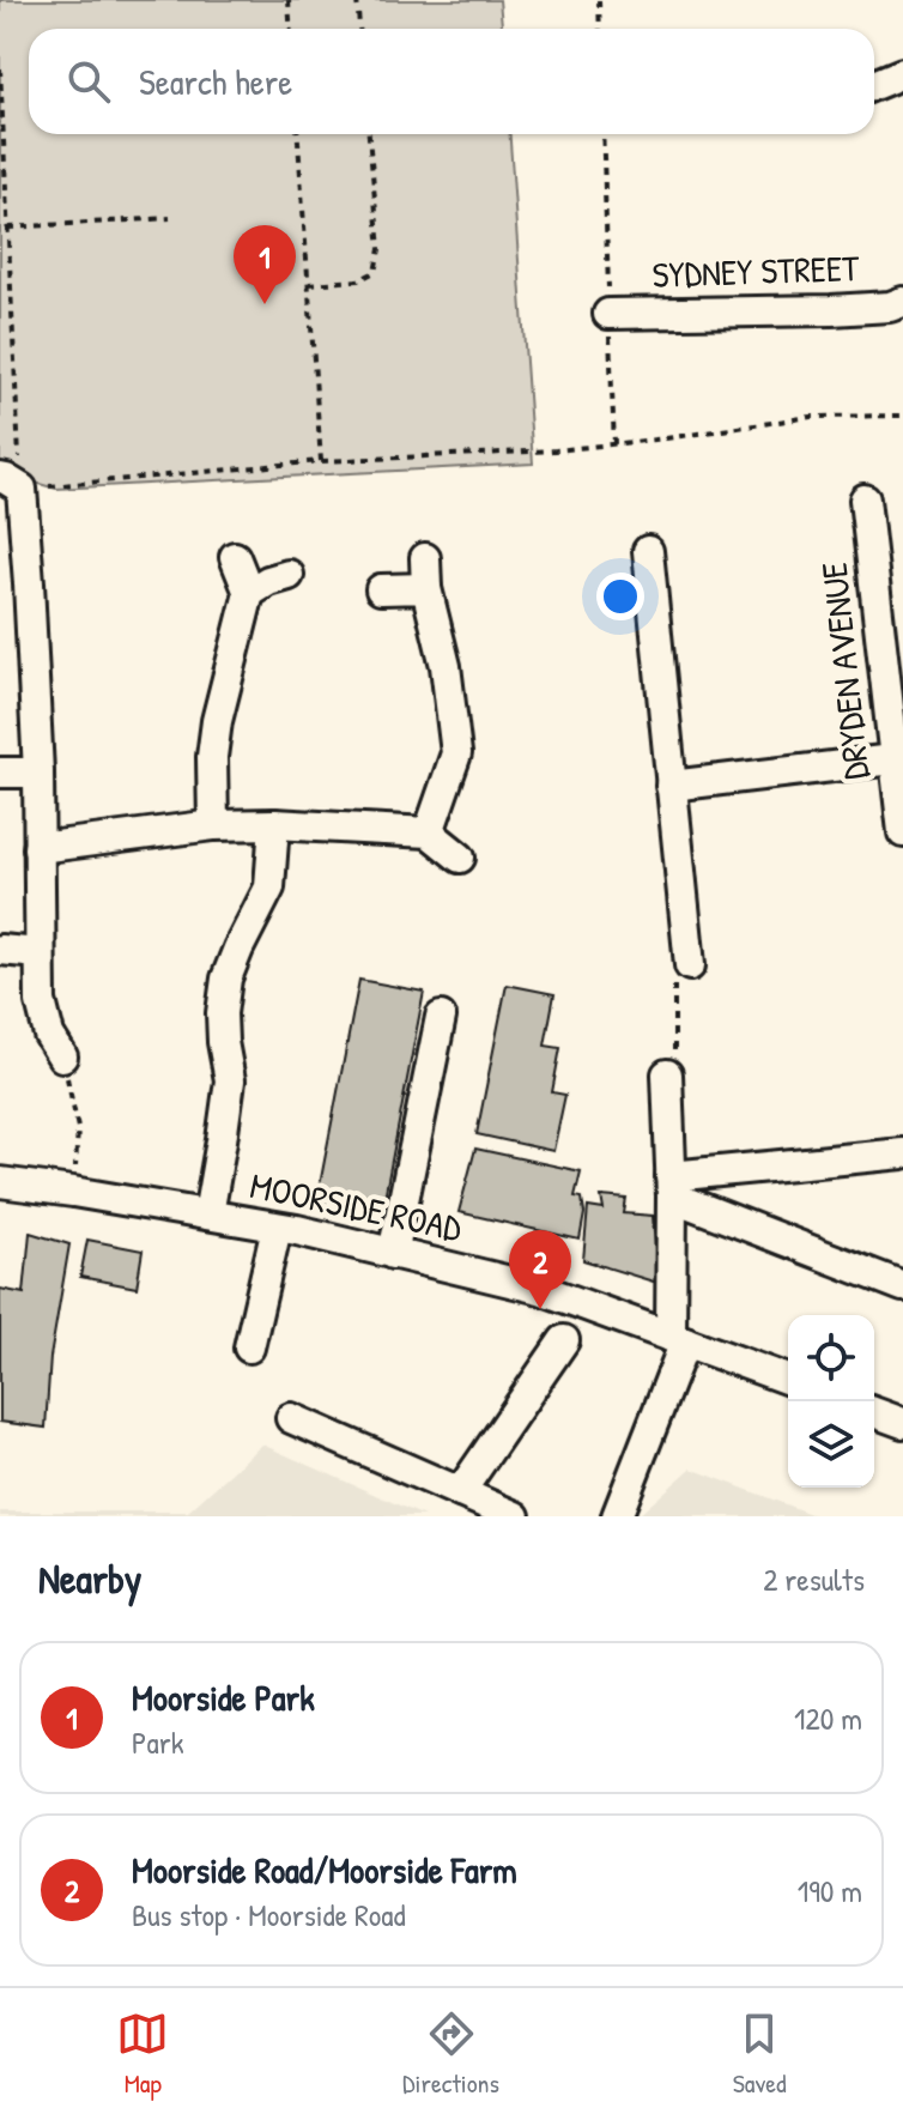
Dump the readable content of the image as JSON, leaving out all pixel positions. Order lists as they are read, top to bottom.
{
  "streets": {
    "street": ["SYDNEY STREET", "DRYDEN AVENUE", "MOORSIDE ROAD"]
  },
  "page": {
    "search": "Search here",
    "pins": ["1", "2"],
    "heading": ["Nearby", "2 results"],
    "list": [
      {
        "mark": "1",
        "name": "Moorside Park",
        "note": "Park",
        "value": "120 m"
      },
      {
        "mark": "2",
        "name": "Moorside Road/Moorside Farm",
        "note": "Bus stop · Moorside Road",
        "value": "190 m"
      }
    ],
    "nav": ["Map", "Directions", "Saved"]
  }
}
